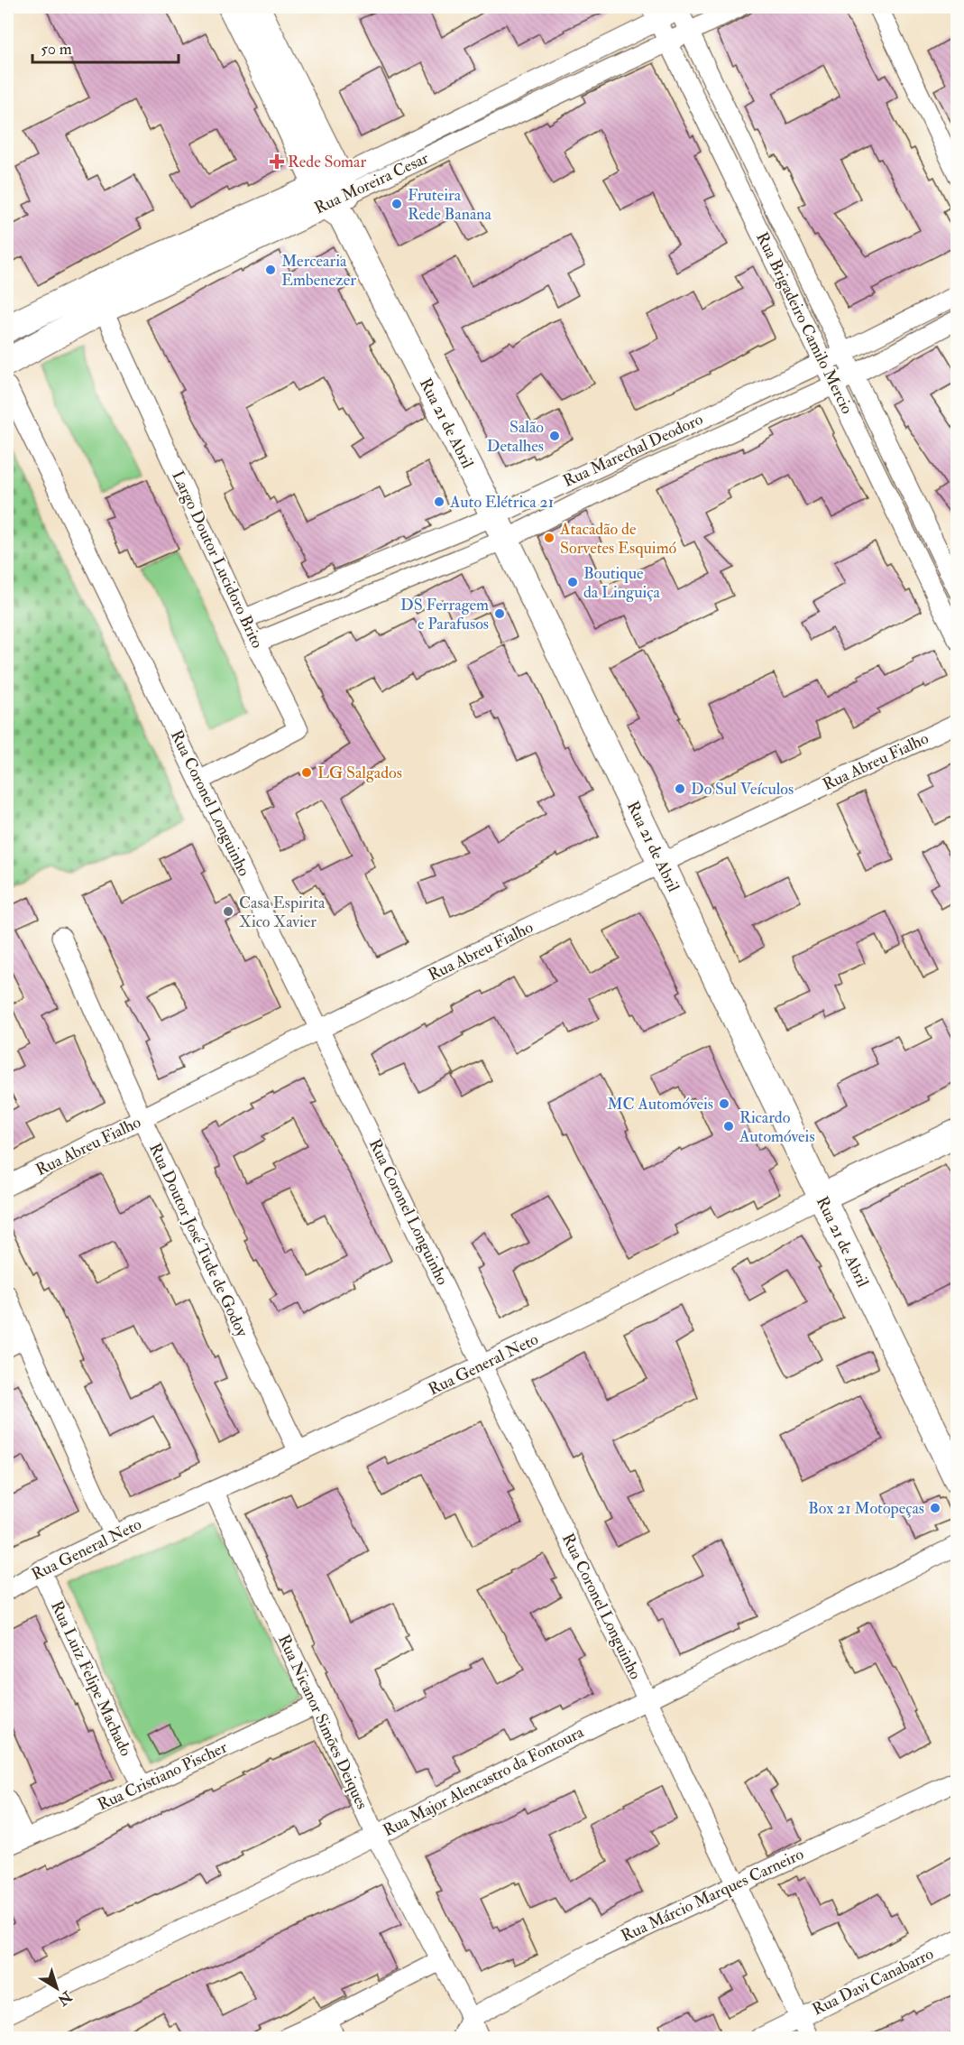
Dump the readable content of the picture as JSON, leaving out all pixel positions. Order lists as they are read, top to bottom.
{
  "streets": {
    "street": [
      "Rua Moreira Cesar",
      "Rua Brigadeiro Camilo Mercio",
      "Rua 21 de Abril",
      "Rua Marechal Deodoro",
      "Largo Doutor Lucidoro Brito",
      "Rua Abreu Fialho",
      "Rua Coronel Longuinho",
      "Rua Doutor José Tude de Godoy",
      "Rua General Neto",
      "Rua Luiz Felipe Machado",
      "Rua Nicanor Simões Deiques",
      "Rua Cristiano Pischer",
      "Rua Major Alencastro da Fontoura",
      "Rua Márcio Marques Carneiro",
      "Rua Davi Canabarro"
    ]
  },
  "crossings": [
    ["Rua Moreira Cesar", "Rua Brigadeiro Camilo Mercio"],
    ["Rua Moreira Cesar", "Rua 21 de Abril"],
    ["Rua Moreira Cesar", "Largo Doutor Lucidoro Brito"],
    ["Rua Brigadeiro Camilo Mercio", "Rua Marechal Deodoro"],
    ["Rua 21 de Abril", "Rua Marechal Deodoro"],
    ["Rua 21 de Abril", "Rua Abreu Fialho"],
    ["Rua 21 de Abril", "Rua General Neto"],
    ["Rua Marechal Deodoro", "Largo Doutor Lucidoro Brito"],
    ["Largo Doutor Lucidoro Brito", "Rua Coronel Longuinho"],
    ["Rua Abreu Fialho", "Rua Coronel Longuinho"],
    ["Rua Abreu Fialho", "Rua Doutor José Tude de Godoy"],
    ["Rua Coronel Longuinho", "Rua General Neto"],
    ["Rua Coronel Longuinho", "Rua Major Alencastro da Fontoura"],
    ["Rua Coronel Longuinho", "Rua Márcio Marques Carneiro"],
    ["Rua Coronel Longuinho", "Rua Davi Canabarro"],
    ["Rua Doutor José Tude de Godoy", "Rua General Neto"],
    ["Rua General Neto", "Rua Luiz Felipe Machado"],
    ["Rua General Neto", "Rua Nicanor Simões Deiques"],
    ["Rua Luiz Felipe Machado", "Rua Cristiano Pischer"],
    ["Rua Nicanor Simões Deiques", "Rua Cristiano Pischer"],
    ["Rua Nicanor Simões Deiques", "Rua Major Alencastro da Fontoura"],
    ["Rua Nicanor Simões Deiques", "Rua Márcio Marques Carneiro"]
  ],
  "places": {
    "health": ["Rede Somar"],
    "other": [
      "Fruteira Rede Banana",
      "Mercearia Embenezer",
      "Salão Detalhes",
      "Auto Elétrica 21",
      "Atacadão de Sorvetes Esquimó",
      "Boutique da Linguiça",
      "DS Ferragem e Parafusos",
      "LG Salgados",
      "Do Sul Veículos",
      "Casa Espirita Xico Xavier",
      "MC Automóveis",
      "Ricardo Automóveis",
      "Box 21 Motopeças"
    ]
  },
  "scale_bar": "50 m",
  "north": "bottom right"
}
